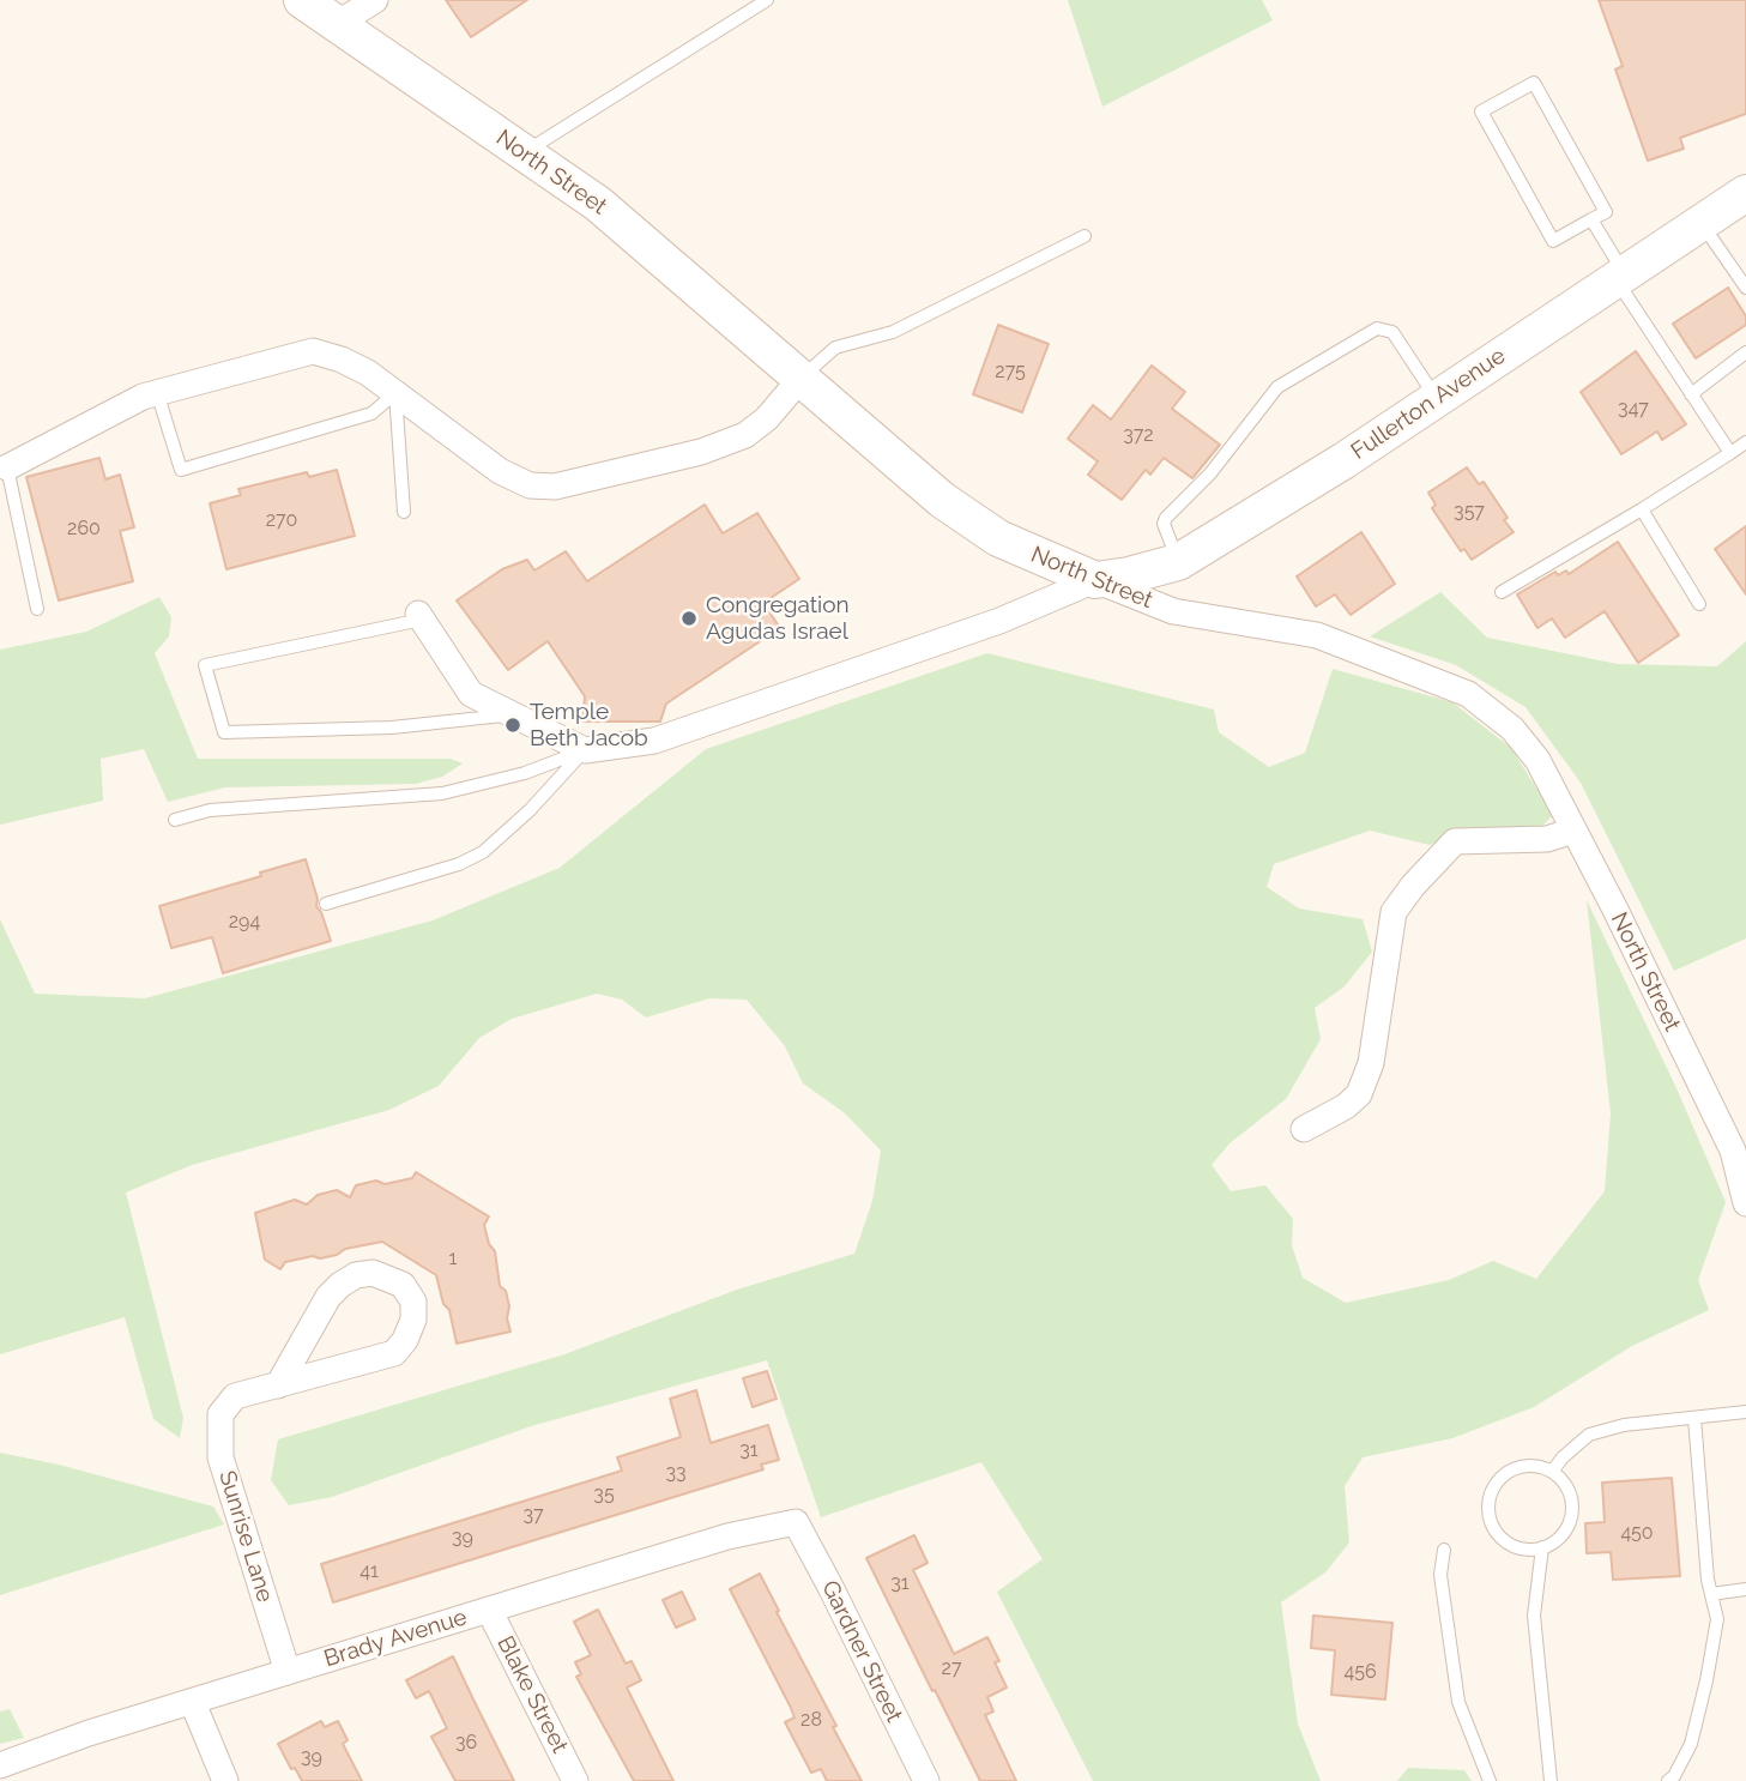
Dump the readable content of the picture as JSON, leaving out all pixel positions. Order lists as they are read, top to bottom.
{
  "streets": {
    "street": [
      "North Street",
      "Fullerton Avenue",
      "Sunrise Lane",
      "Brady Avenue",
      "Gardner Street",
      "Blake Street"
    ]
  },
  "crossings": [
    ["North Street", "Fullerton Avenue"],
    ["Sunrise Lane", "Brady Avenue"],
    ["Brady Avenue", "Gardner Street"],
    ["Brady Avenue", "Blake Street"]
  ],
  "places": ["Congregation Agudas Israel", "Temple Beth Jacob"],
  "house_numbers": [
    "275",
    "347",
    "372",
    "357",
    "270",
    "260",
    "294",
    "1",
    "31",
    "33",
    "35",
    "37",
    "450",
    "39",
    "41",
    "31",
    "27",
    "456",
    "28",
    "36",
    "39"
  ]
}
